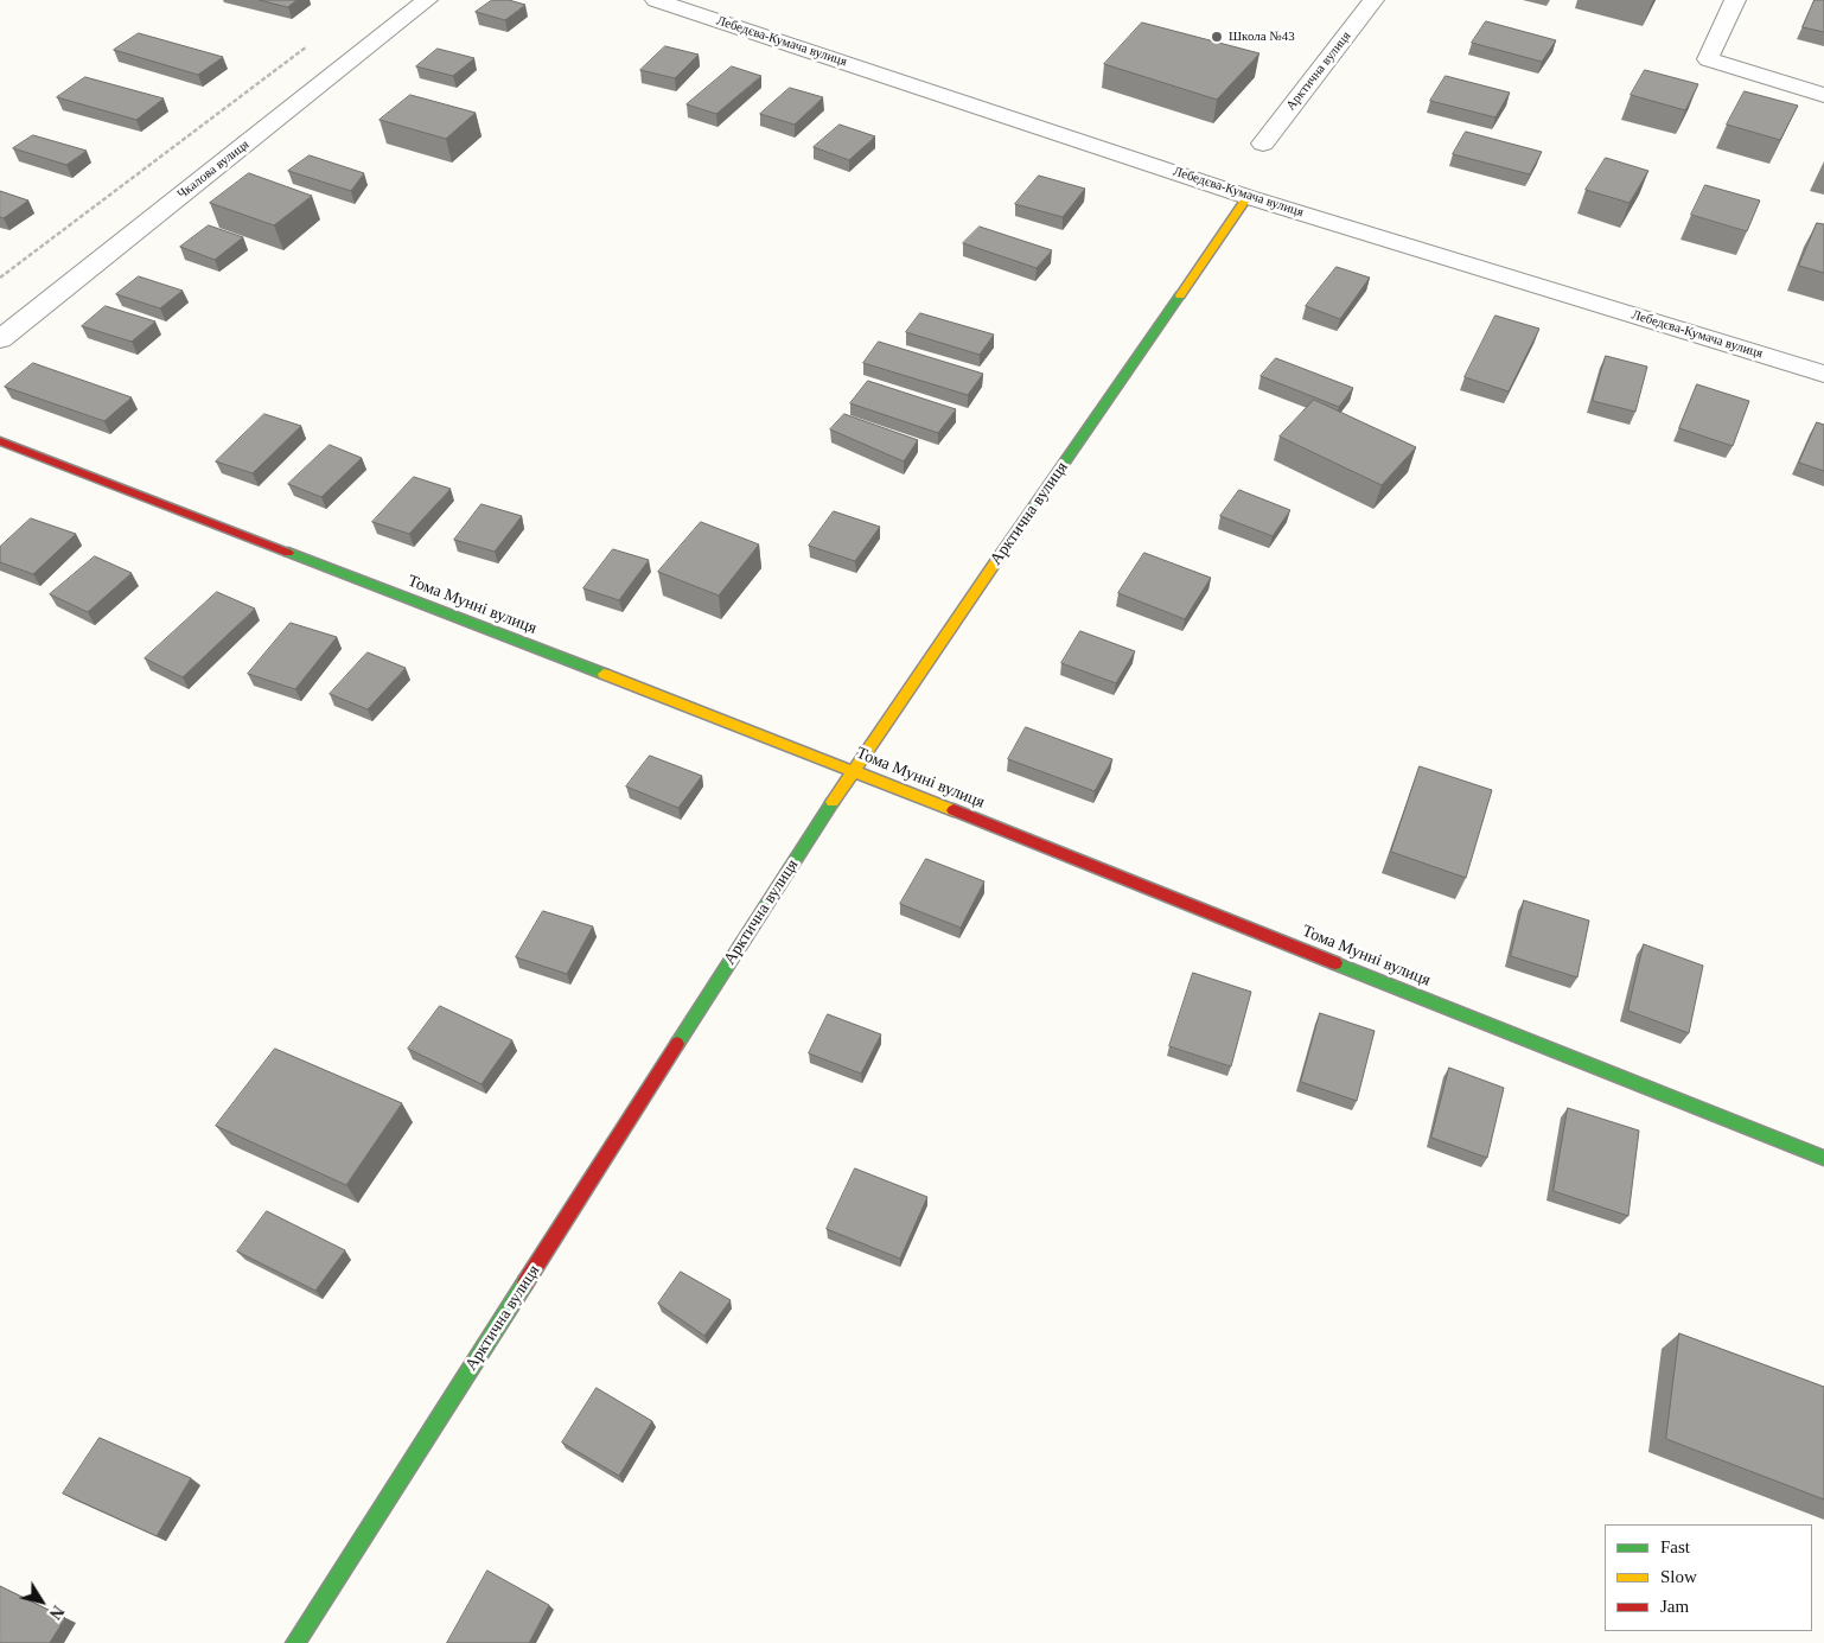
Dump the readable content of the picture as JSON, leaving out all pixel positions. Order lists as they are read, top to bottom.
{
  "streets": {
    "street": [
      "Лебедєва-Кумача вулиця",
      "Арктична вулиця",
      "Чкалова вулиця",
      "Тома Мунні вулиця"
    ]
  },
  "crossings": [
    ["Лебедєва-Кумача вулиця", "Арктична вулиця"],
    ["Арктична вулиця", "Тома Мунні вулиця"]
  ],
  "places": ["Школа №43"],
  "legend": ["Fast", "Slow", "Jam"],
  "north": "bottom right"
}
